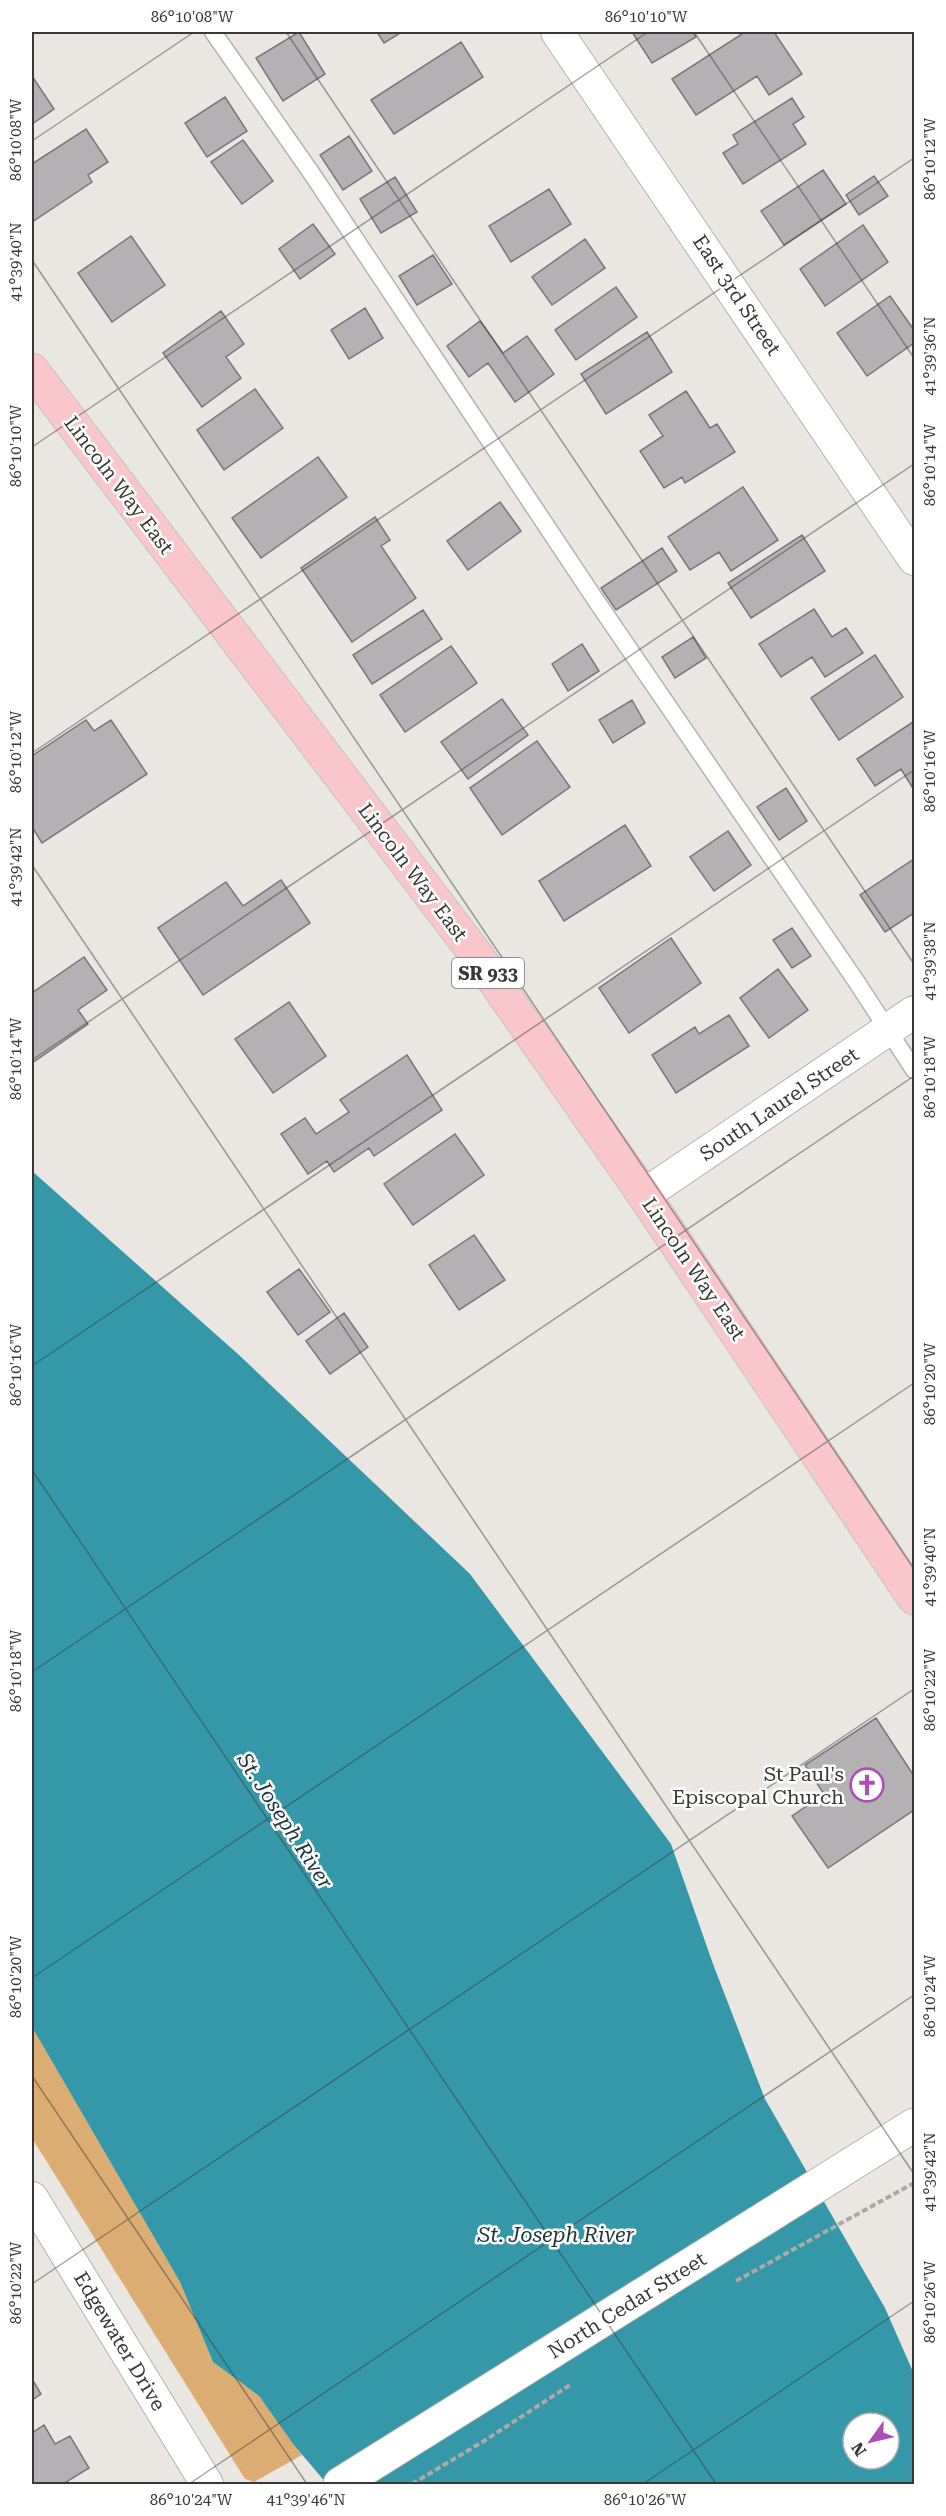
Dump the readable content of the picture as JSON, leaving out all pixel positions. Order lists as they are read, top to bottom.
{
  "streets": {
    "main road": ["Lincoln Way East", "SR 933"],
    "street": [
      "East 3rd Street",
      "South Laurel Street",
      "North Cedar Street",
      "Edgewater Drive"
    ]
  },
  "crossings": [
    ["Lincoln Way East", "South Laurel Street"]
  ],
  "water": ["St. Joseph River"],
  "places": {
    "church": ["St Paul's Episcopal Church"]
  },
  "north": "bottom left",
  "coordinates": [
    "86°10'08\"W",
    "86°10'10\"W",
    "86°10'12\"W",
    "41°39'40\"N",
    "41°39'36\"N",
    "86°10'14\"W",
    "86°10'16\"W",
    "41°39'42\"N",
    "41°39'38\"N",
    "86°10'18\"W",
    "86°10'20\"W",
    "86°10'22\"W",
    "86°10'24\"W",
    "86°10'26\"W",
    "41°39'46\"N"
  ]
}
